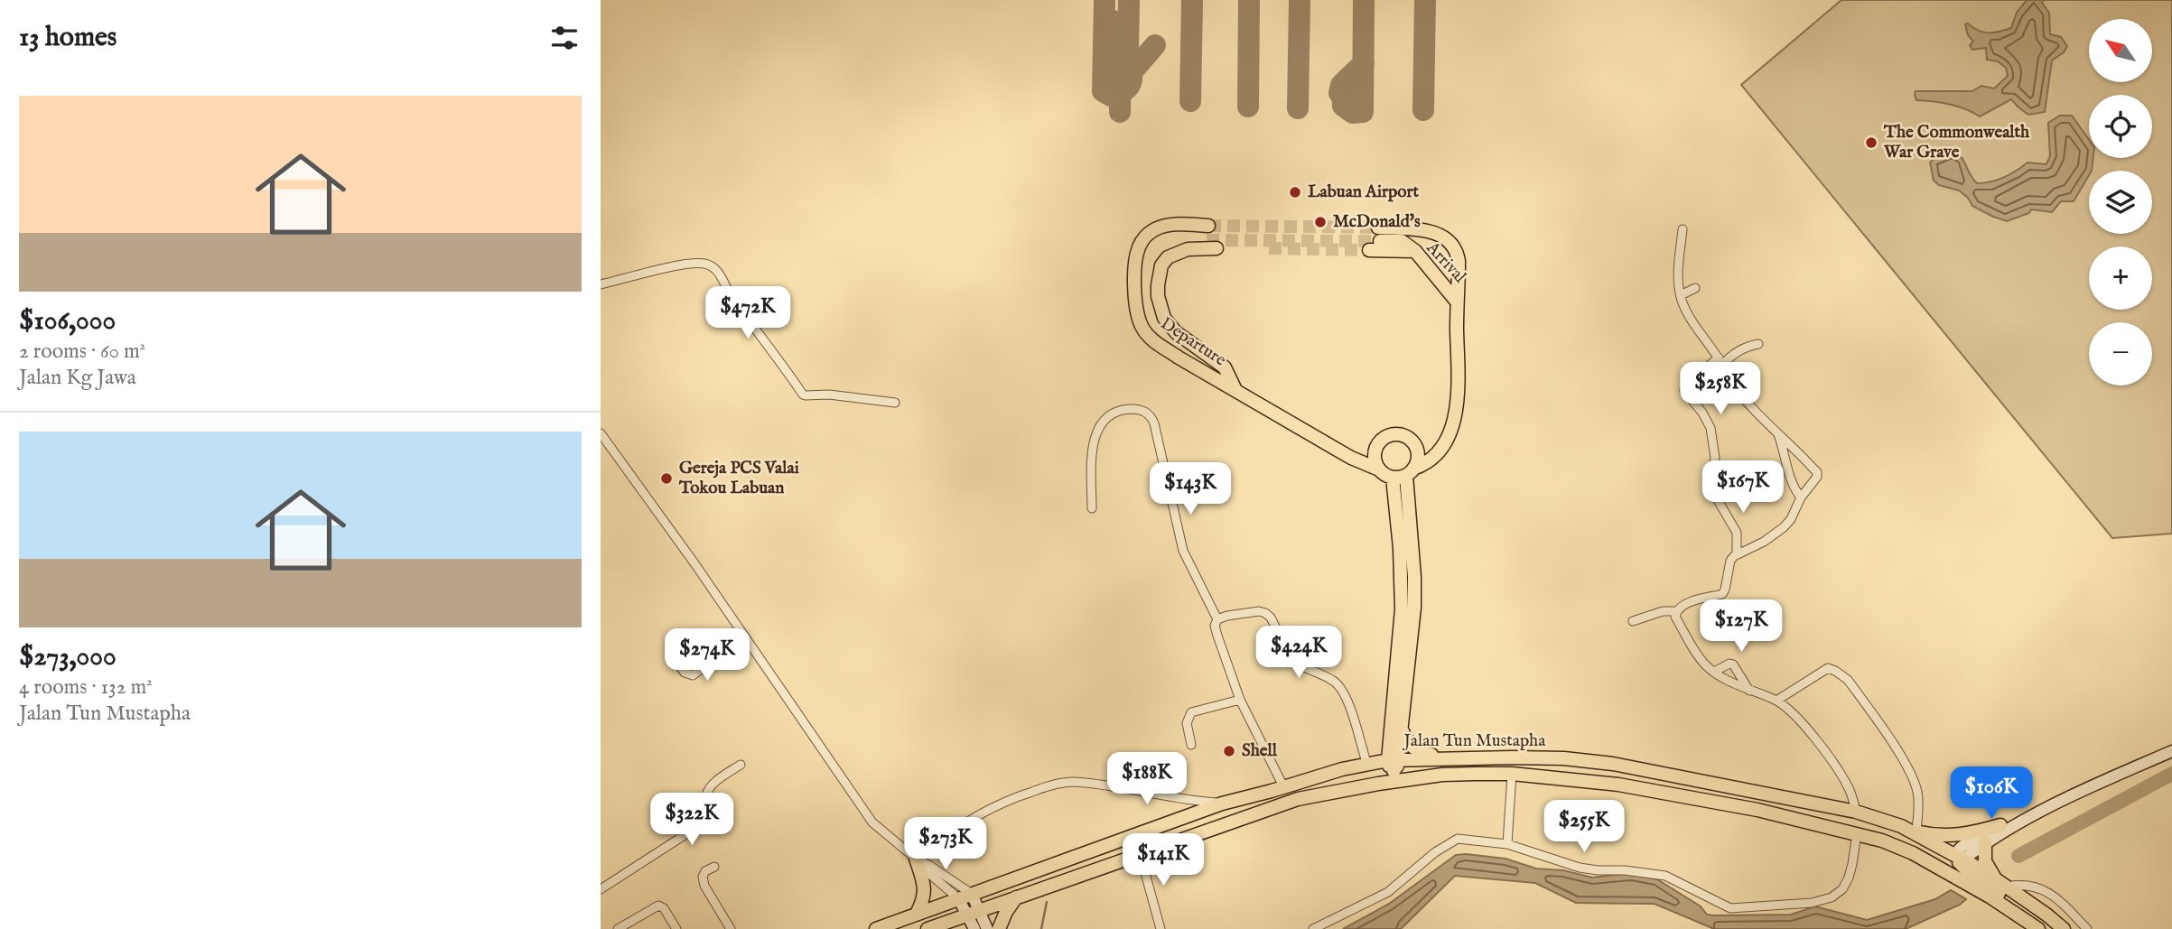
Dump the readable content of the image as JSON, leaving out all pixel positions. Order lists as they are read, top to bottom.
{
  "streets": {
    "main road": ["Arrival", "Departure", "Jalan Tun Mustapha"]
  },
  "places": [
    "The Commonwealth War Grave",
    "Labuan Airport",
    "McDonald's",
    "Gereja PCS Valai Tokou Labuan",
    "Shell"
  ],
  "north": "top left",
  "page": {
    "heading": "13 homes",
    "map_buttons": ["+", "−"],
    "list": [
      {
        "name": "$106,000",
        "note": "2 rooms · 60 m² · Jalan Kg Jawa"
      },
      {
        "name": "$273,000",
        "note": "4 rooms · 132 m² · Jalan Tun Mustapha"
      }
    ],
    "price": [
      "$472K",
      "$258K",
      "$167K",
      "$143K",
      "$127K",
      "$424K",
      "$274K",
      "$188K",
      "$106K",
      "$322K",
      "$255K",
      "$273K",
      "$141K"
    ]
  }
}
